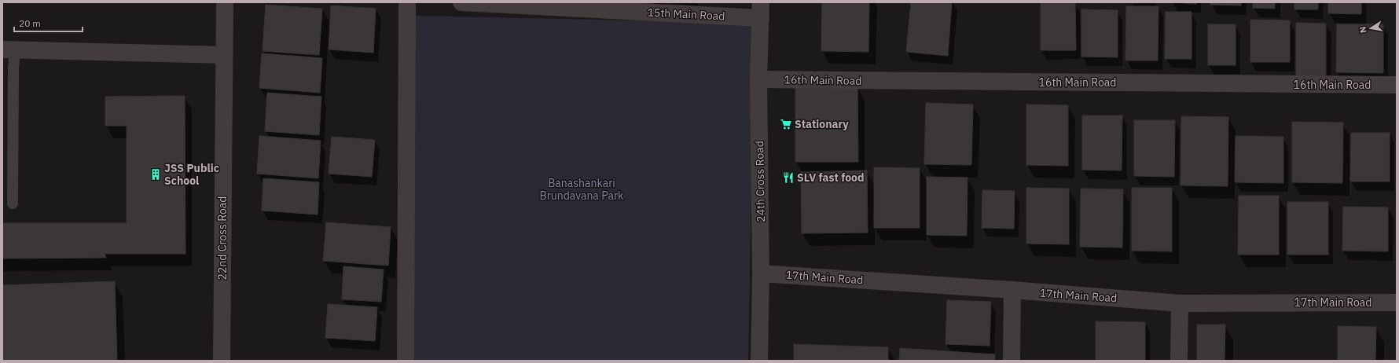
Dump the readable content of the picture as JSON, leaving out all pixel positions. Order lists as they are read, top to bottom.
{
  "streets": {
    "street": [
      "15th Main Road",
      "16th Main Road",
      "24th Cross Road",
      "22nd Cross Road",
      "17th Main Road"
    ]
  },
  "crossings": [
    ["15th Main Road", "24th Cross Road"],
    ["16th Main Road", "24th Cross Road"],
    ["24th Cross Road", "17th Main Road"]
  ],
  "parks": ["Banashankari Brundavana Park"],
  "places": {
    "supermarket": ["Stationary"],
    "building": ["JSS Public School"],
    "restaurant": ["SLV fast food"]
  },
  "scale_bar": "20 m",
  "north": "left"
}
